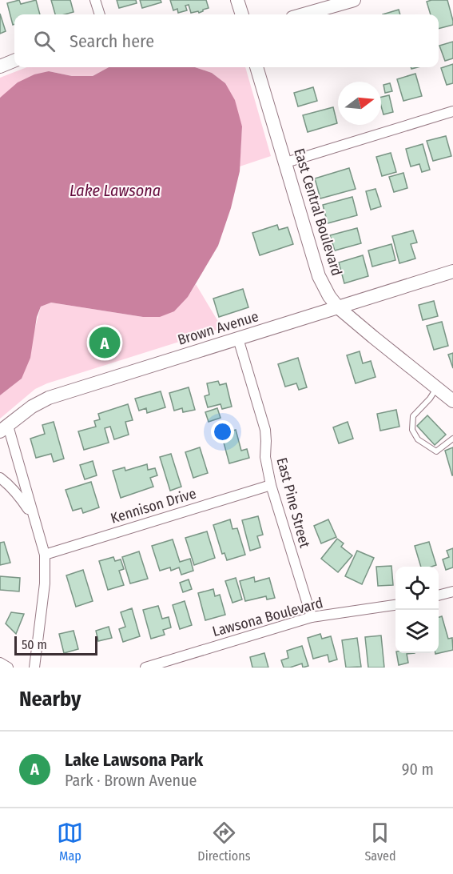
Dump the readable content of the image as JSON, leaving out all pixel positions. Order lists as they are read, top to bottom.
{
  "streets": {
    "street": [
      "East Central Boulevard",
      "Brown Avenue",
      "East Pine Street",
      "Kennison Drive",
      "Lawsona Boulevard"
    ]
  },
  "crossings": [
    ["East Central Boulevard", "Brown Avenue"],
    ["Brown Avenue", "East Pine Street"],
    ["East Pine Street", "Kennison Drive"],
    ["East Pine Street", "Lawsona Boulevard"]
  ],
  "water": ["Lake Lawsona"],
  "scale_bar": "50 m",
  "north": "right",
  "page": {
    "search": "Search here",
    "pins": "A",
    "scale": "50 m",
    "heading": "Nearby",
    "list": [
      {
        "mark": "A",
        "name": "Lake Lawsona Park",
        "note": "Park · Brown Avenue",
        "value": "90 m"
      }
    ],
    "nav": ["Map", "Directions", "Saved"]
  }
}
